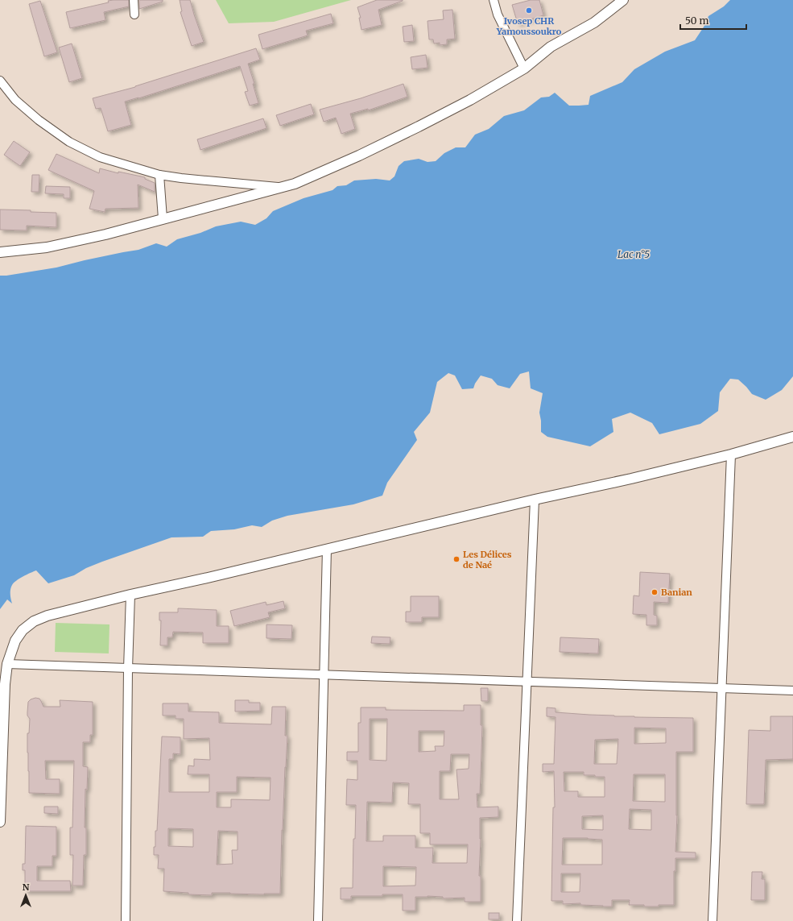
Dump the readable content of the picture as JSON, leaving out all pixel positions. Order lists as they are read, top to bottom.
{
  "water": ["Lac n°5"],
  "places": ["Ivosep CHR Yamoussoukro", "Les Délices de Naé", "Banian"],
  "scale_bar": "50 m",
  "north": "top"
}
